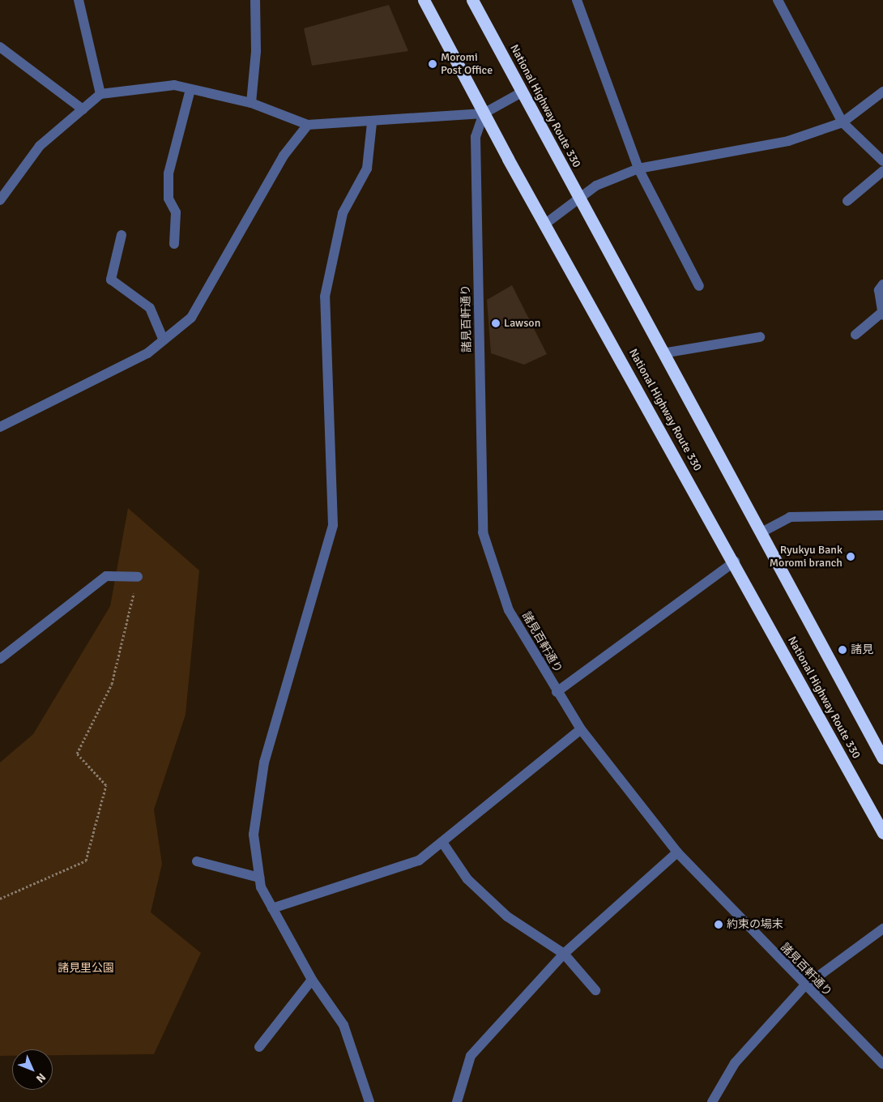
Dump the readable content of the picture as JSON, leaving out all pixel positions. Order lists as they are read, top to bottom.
{
  "streets": {
    "highway": ["National Highway Route 330"],
    "street": ["諸見百軒通り"]
  },
  "crossings": [
    ["National Highway Route 330", "諸見百軒通り"]
  ],
  "parks": ["諸見里公園"],
  "places": [
    "Moromi Post Office",
    "Lawson",
    "Ryukyu Bank Moromi branch",
    "諸見",
    "約束の場末"
  ],
  "north": "bottom right"
}
